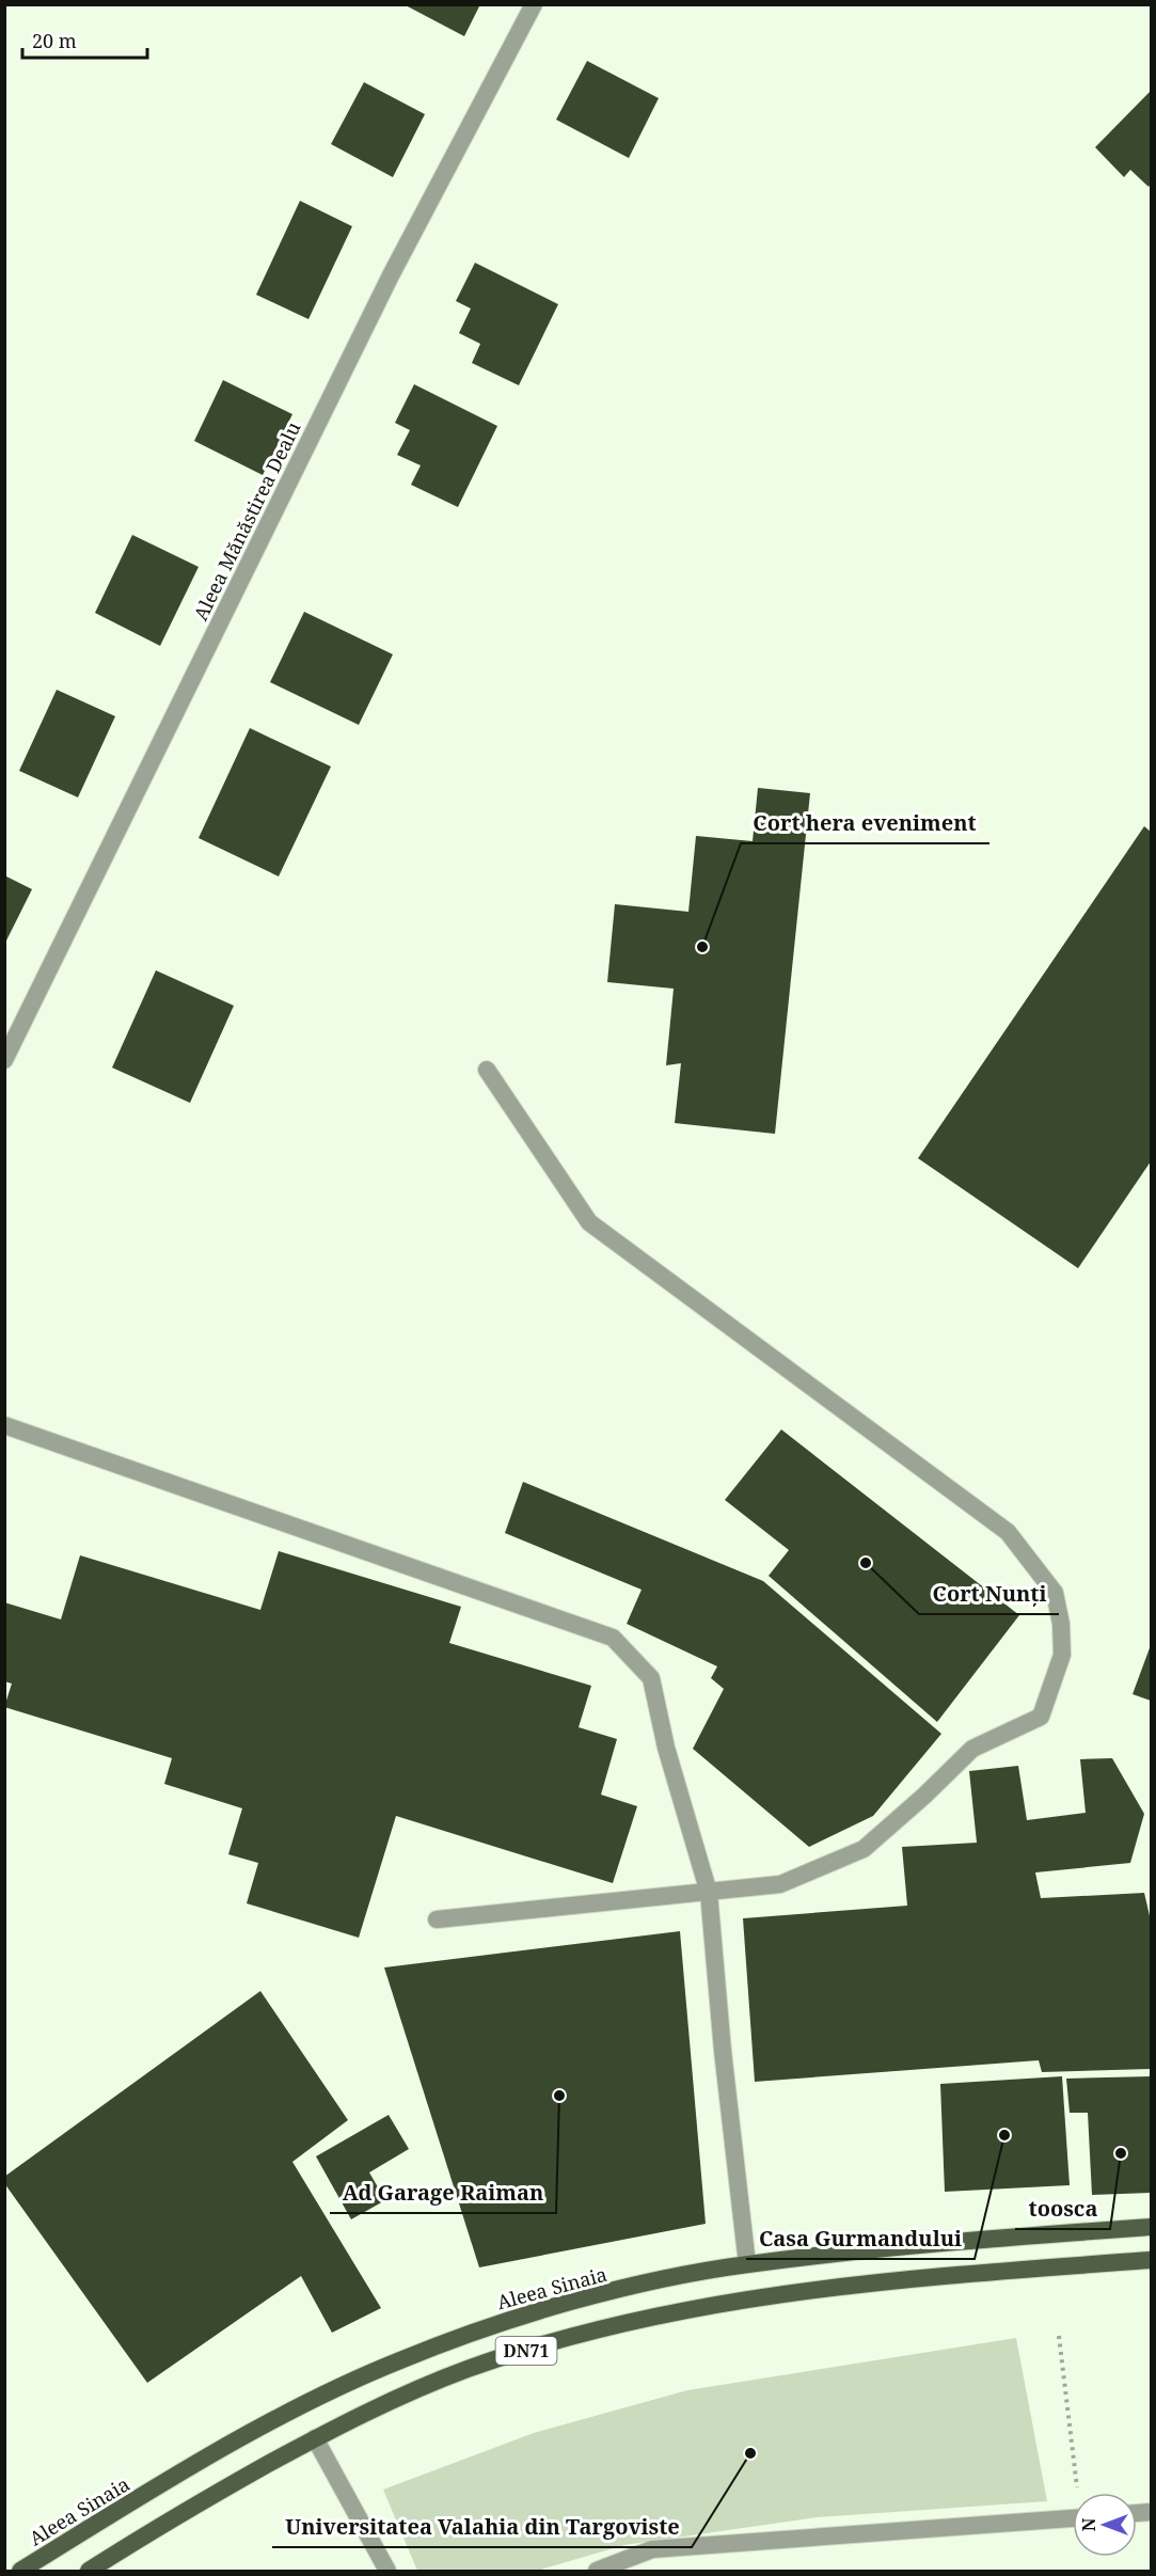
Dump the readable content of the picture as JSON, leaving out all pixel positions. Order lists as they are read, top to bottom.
{
  "streets": {
    "main road": ["Aleea Sinaia", "DN71"],
    "street": ["Aleea Mănăstirea Dealu"]
  },
  "places": [
    "Cort hera eveniment",
    "Cort Nunți",
    "Ad Garage Raiman",
    "Casa Gurmandului",
    "toosca",
    "Universitatea Valahia din Targoviste"
  ],
  "scale_bar": "20 m",
  "north": "left"
}
